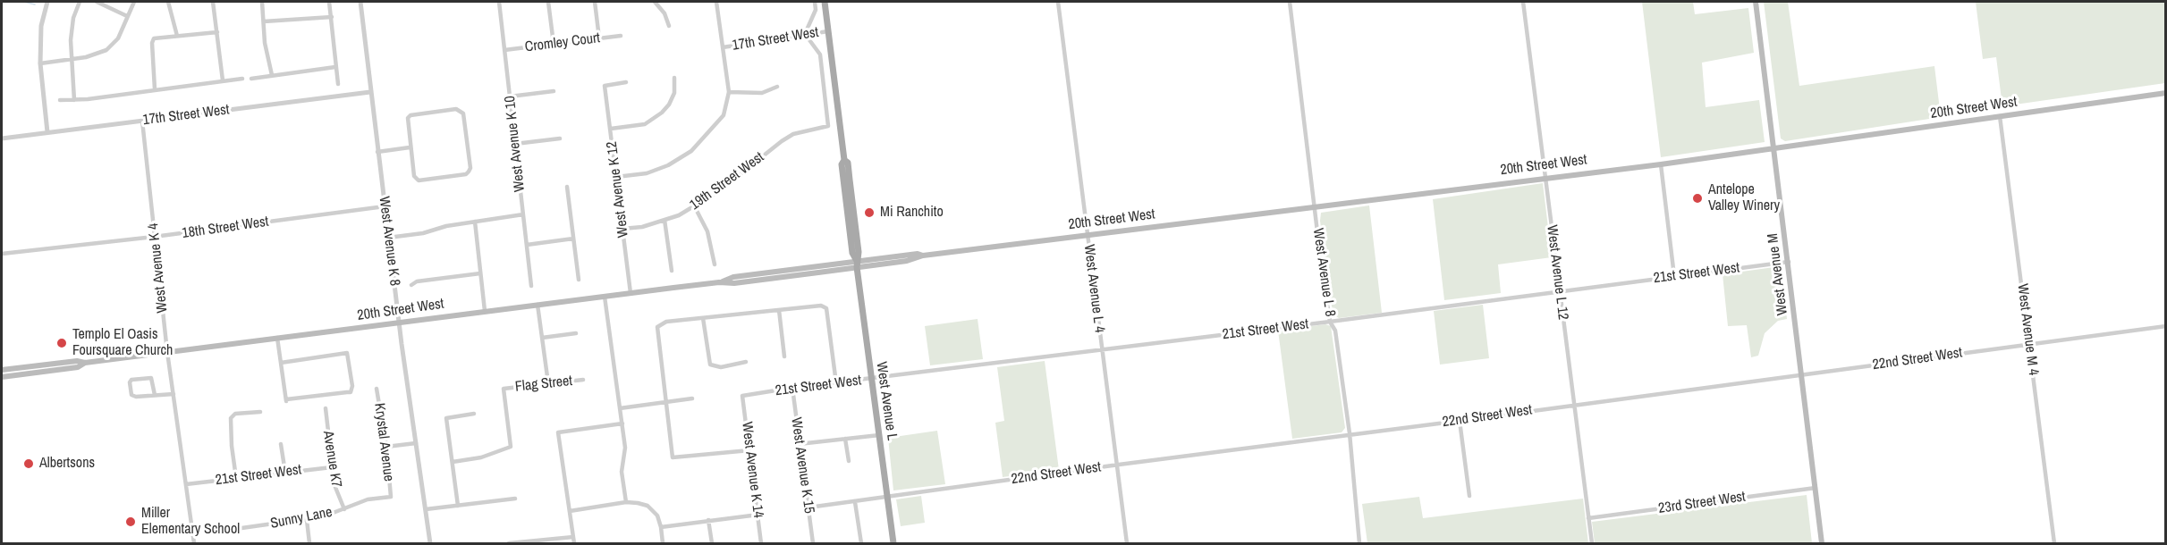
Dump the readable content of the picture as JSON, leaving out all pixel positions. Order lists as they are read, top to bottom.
{
  "streets": {
    "main road": ["20th Street West", "West Avenue M", "West Avenue L"],
    "street": [
      "17th Street West",
      "Cromley Court",
      "West Avenue K 10",
      "19th Street West",
      "West Avenue K 12",
      "18th Street West",
      "West Avenue K 8",
      "West Avenue K 4",
      "West Avenue L 8",
      "West Avenue L 12",
      "21st Street West",
      "West Avenue L 4",
      "West Avenue M 4",
      "22nd Street West",
      "Flag Street",
      "Krystal Avenue",
      "Avenue K7",
      "West Avenue K 15",
      "West Avenue K 14",
      "23rd Street West",
      "Sunny Lane"
    ]
  },
  "crossings": [
    ["17th Street West", "19th Street West"],
    ["17th Street West", "West Avenue K 8"],
    ["17th Street West", "West Avenue K 4"],
    ["17th Street West", "West Avenue L"],
    ["Cromley Court", "West Avenue K 10"],
    ["20th Street West", "West Avenue K 12"],
    ["20th Street West", "West Avenue K 8"],
    ["20th Street West", "West Avenue K 4"],
    ["20th Street West", "West Avenue L 8"],
    ["20th Street West", "West Avenue L 12"],
    ["20th Street West", "West Avenue M"],
    ["20th Street West", "West Avenue L 4"],
    ["20th Street West", "West Avenue M 4"],
    ["20th Street West", "West Avenue L"],
    ["19th Street West", "West Avenue K 12"],
    ["18th Street West", "West Avenue K 8"],
    ["18th Street West", "West Avenue K 4"],
    ["West Avenue K 4", "21st Street West"],
    ["West Avenue L 8", "21st Street West"],
    ["West Avenue L 8", "22nd Street West"],
    ["West Avenue L 12", "21st Street West"],
    ["West Avenue L 12", "22nd Street West"],
    ["West Avenue L 12", "23rd Street West"],
    ["21st Street West", "West Avenue M"],
    ["21st Street West", "West Avenue L 4"],
    ["21st Street West", "West Avenue L"],
    ["21st Street West", "Avenue K7"],
    ["21st Street West", "West Avenue K 15"],
    ["21st Street West", "West Avenue K 14"],
    ["West Avenue M", "22nd Street West"],
    ["West Avenue M", "23rd Street West"],
    ["West Avenue L 4", "22nd Street West"],
    ["West Avenue M 4", "22nd Street West"],
    ["22nd Street West", "West Avenue L"],
    ["22nd Street West", "West Avenue K 15"],
    ["Krystal Avenue", "Sunny Lane"],
    ["Avenue K7", "Sunny Lane"]
  ],
  "places": [
    "Antelope Valley Winery",
    "Mi Ranchito",
    "Templo El Oasis Foursquare Church",
    "Albertsons",
    "Miller Elementary School"
  ]
}
